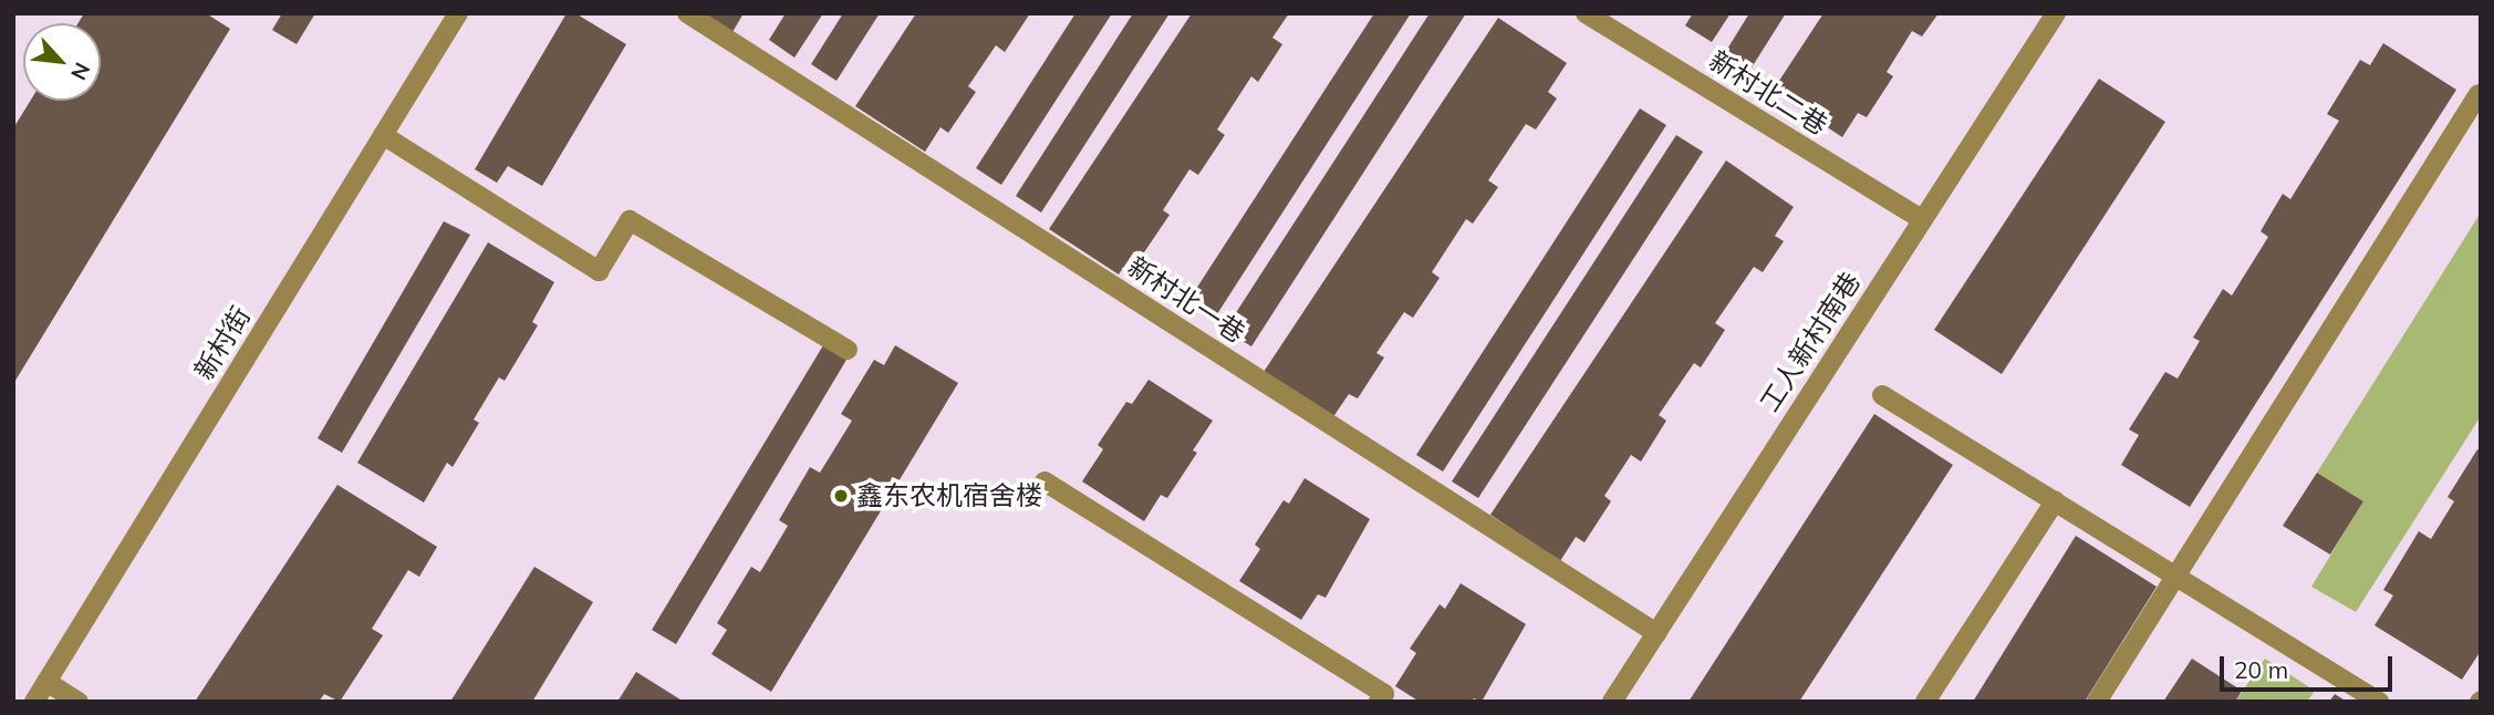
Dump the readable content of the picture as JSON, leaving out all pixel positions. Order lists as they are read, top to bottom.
{
  "streets": {
    "street": [
      "新村北二巷",
      "新村北一巷",
      "工人新村南巷",
      "新村街"
    ]
  },
  "crossings": [
    ["新村北二巷", "工人新村南巷"],
    ["新村北一巷", "工人新村南巷"]
  ],
  "places": ["鑫东农机宿舍楼"],
  "scale_bar": "20 m",
  "north": "bottom right"
}
